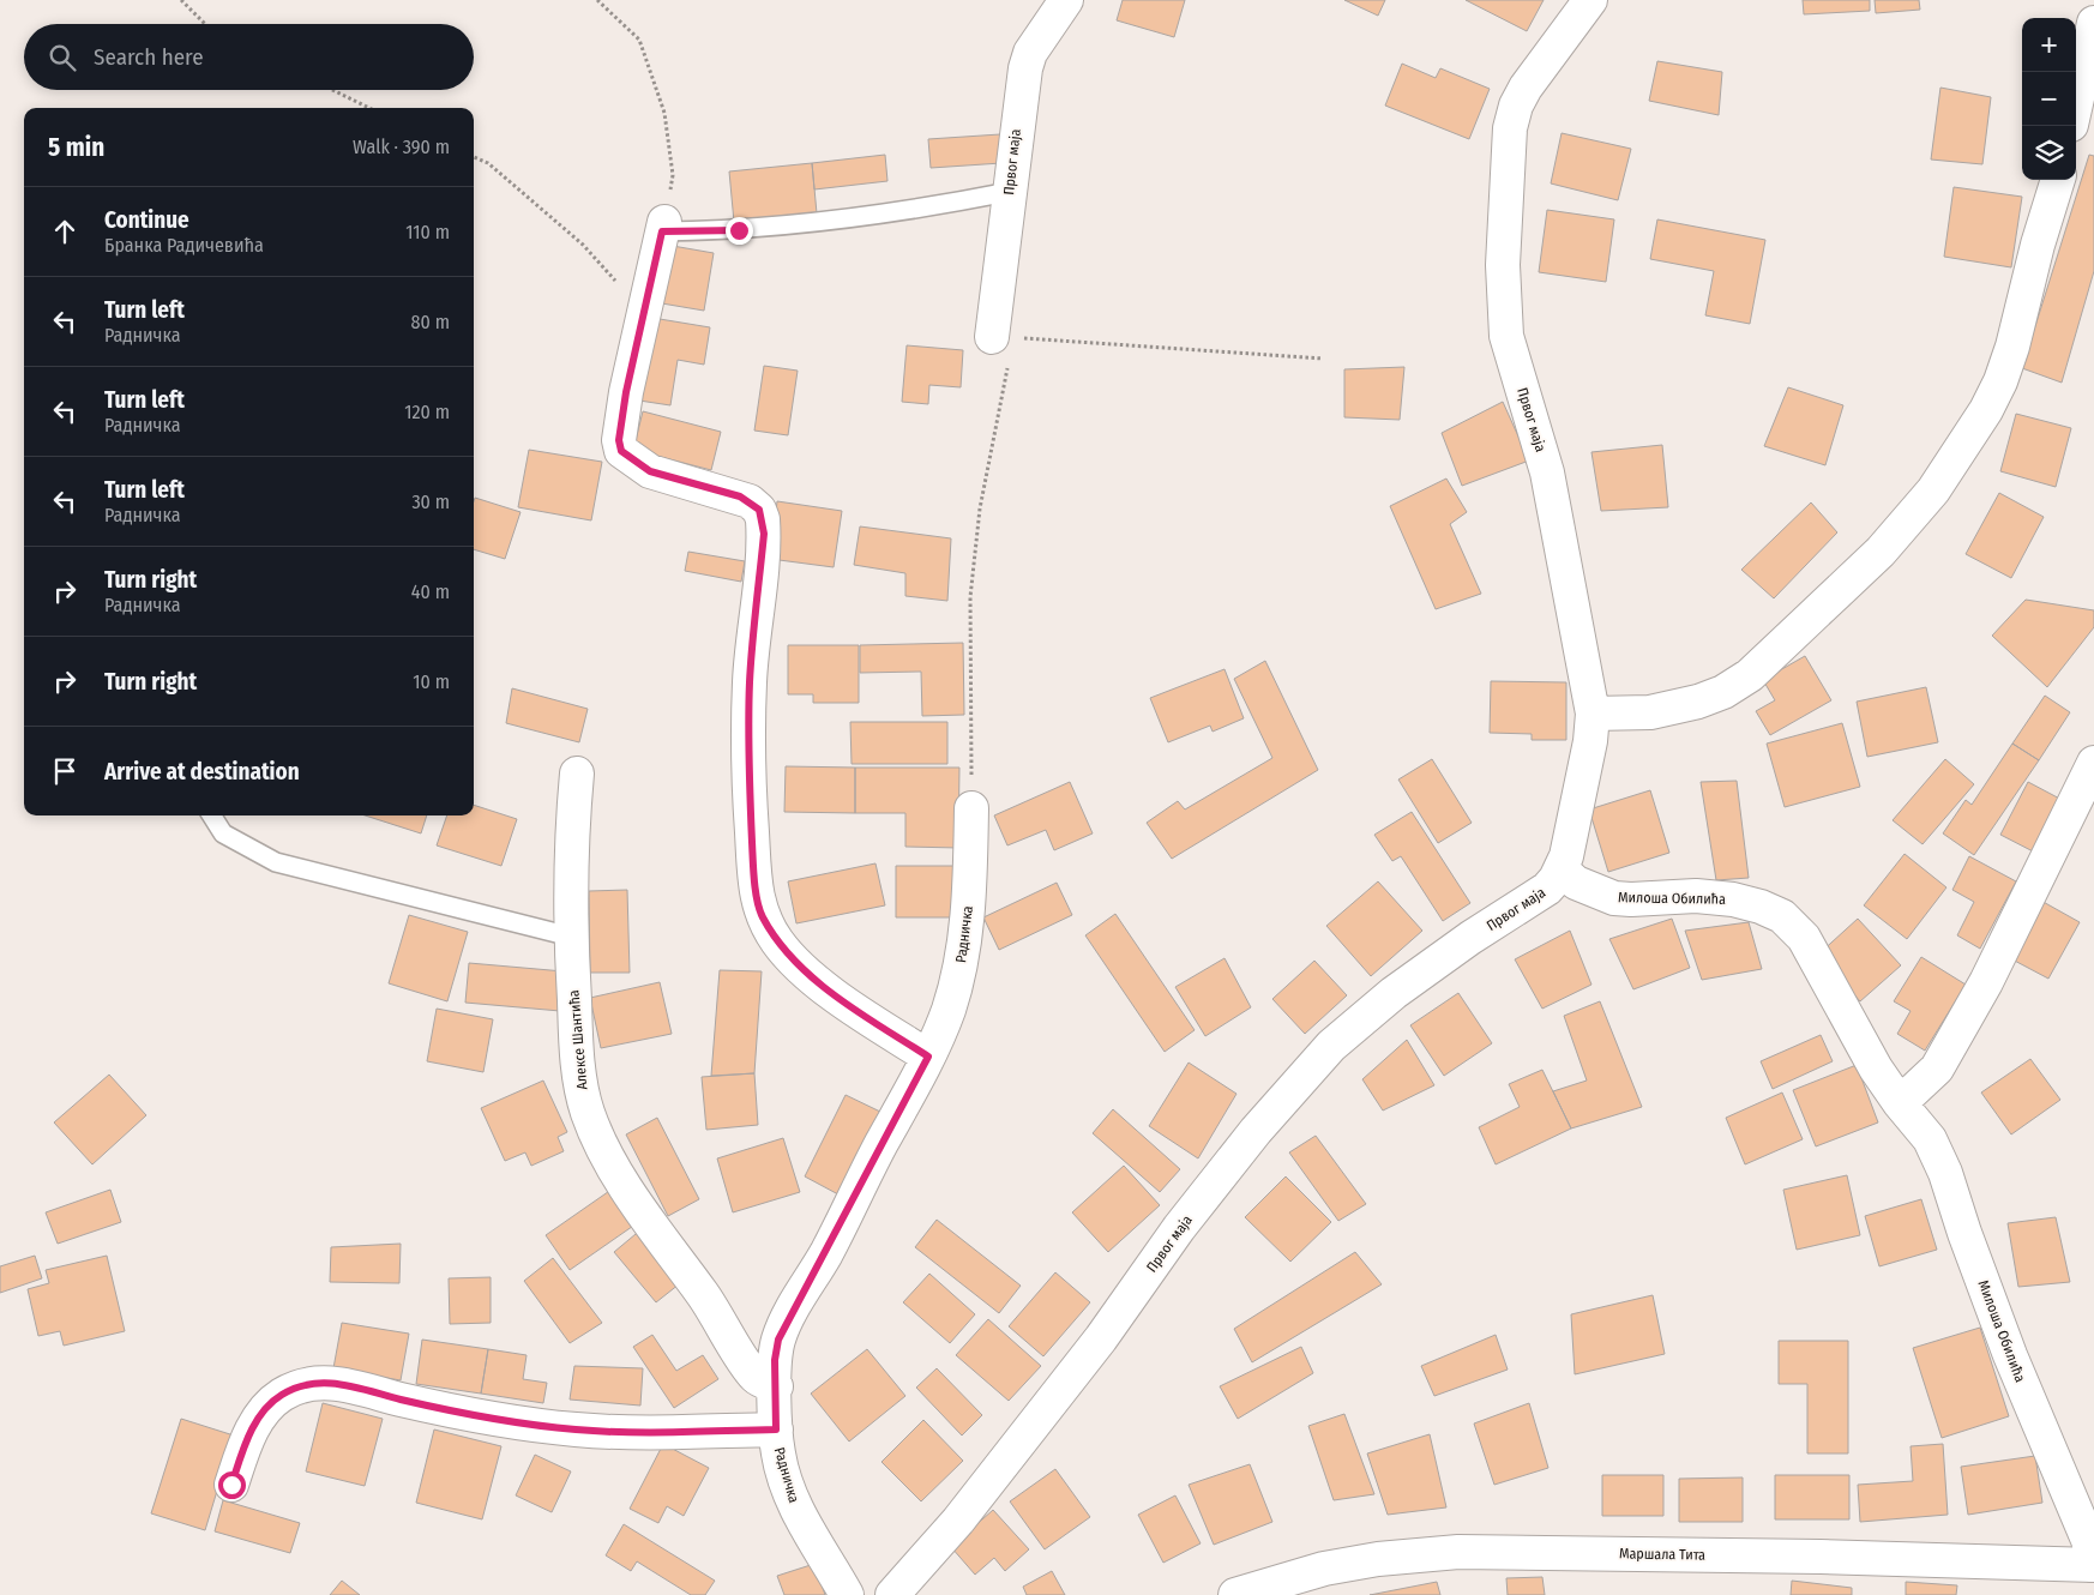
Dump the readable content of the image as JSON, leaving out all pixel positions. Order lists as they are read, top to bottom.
{
  "streets": {
    "street": [
      "Првог маја",
      "Милоша Обилића",
      "Радничка",
      "Алексе Шантића",
      "Маршала Тита"
    ]
  },
  "crossings": [
    ["Првог маја", "Милоша Обилића"],
    ["Милоша Обилића", "Маршала Тита"],
    ["Радничка", "Алексе Шантића"]
  ],
  "page": {
    "map_buttons": ["+", "−"],
    "search": "Search here",
    "heading": ["5 min", "Walk · 390 m"],
    "list": [
      ["Continue", "Бранка Радичевића", "110 m"],
      ["Turn left", "Радничка", "80 m"],
      ["Turn left", "Радничка", "120 m"],
      ["Turn left", "Радничка", "30 m"],
      ["Turn right", "Радничка", "40 m"],
      ["Turn right", "10 m"],
      "Arrive at destination"
    ]
  }
}
